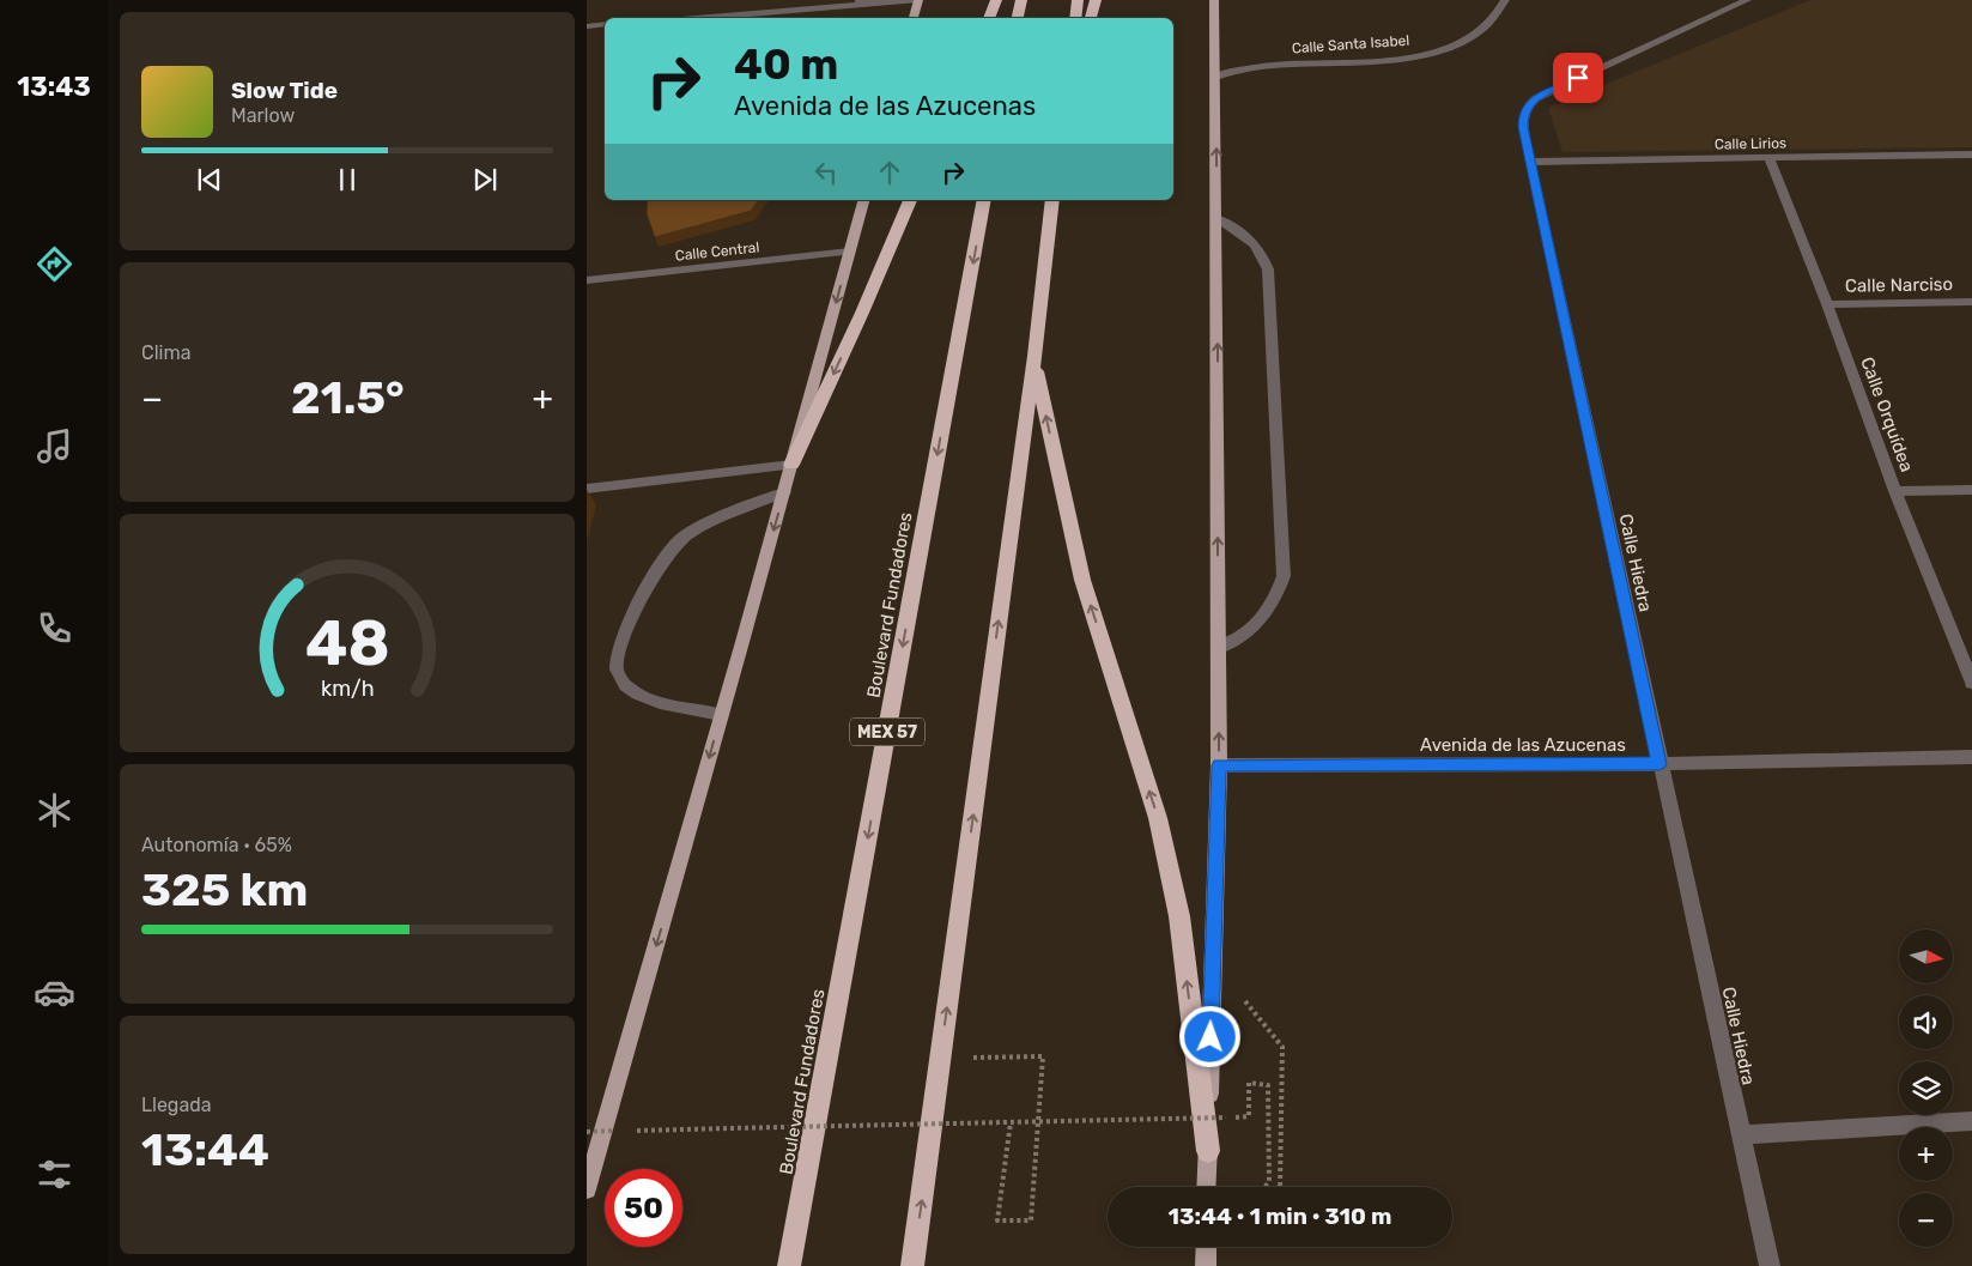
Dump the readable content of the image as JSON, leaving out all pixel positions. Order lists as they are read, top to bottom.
{
  "streets": {
    "highway": ["Boulevard Fundadores", "MEX 57"],
    "street": [
      "Calle Santa Isabel",
      "Calle Lirios",
      "Calle Central",
      "Calle Narciso",
      "Calle Orquídea",
      "Calle Hiedra",
      "Avenida de las Azucenas"
    ]
  },
  "crossings": [
    ["Calle Lirios", "Calle Orquídea"],
    ["Calle Lirios", "Calle Hiedra"],
    ["Calle Narciso", "Calle Orquídea"],
    ["Calle Hiedra", "Avenida de las Azucenas"]
  ],
  "north": "right",
  "page": {
    "tabs": "13:43",
    "turn": ["40 m", "Avenida de las Azucenas"],
    "song": ["Slow Tide", "Marlow"],
    "tile": [
      "Clima",
      ["Autonomía · 65%", "325 km"],
      ["Llegada", "13:44"]
    ],
    "heat": ["−", "21.5°", "+"],
    "map_buttons": ["+", "−"],
    "limit": "50",
    "trip": "13:44 · 1 min · 310 m",
    "gauge": ["48", "km/h"]
  }
}
